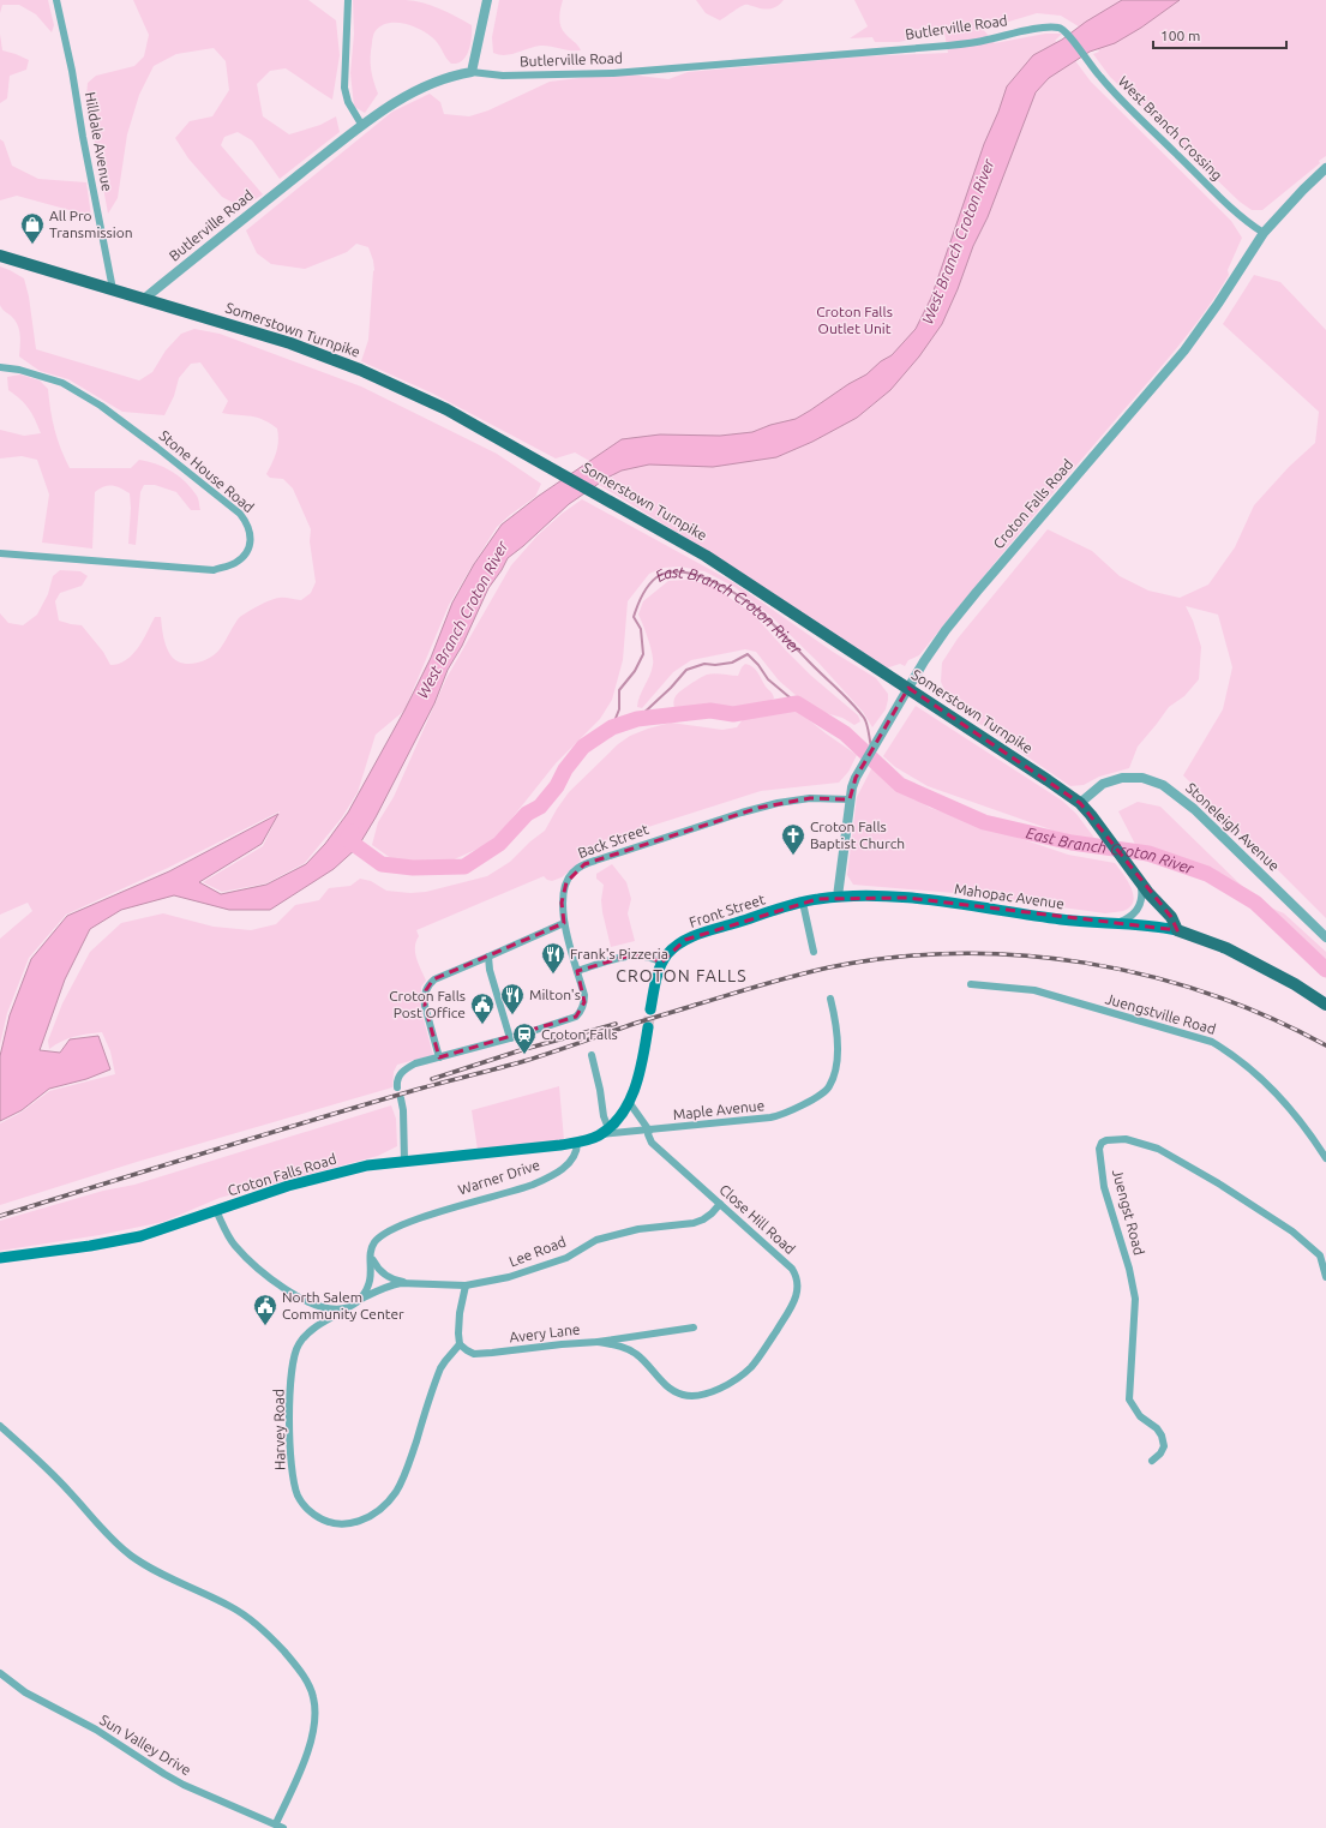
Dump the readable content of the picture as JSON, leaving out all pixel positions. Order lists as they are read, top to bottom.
{
  "streets": {
    "main road": [
      "Somerstown Turnpike",
      "Croton Falls Road",
      "Mahopac Avenue",
      "Front Street"
    ],
    "street": [
      "Butlerville Road",
      "West Branch Crossing",
      "Hilldale Avenue",
      "Stone House Road",
      "Stoneleigh Avenue",
      "Back Street",
      "Juengstville Road",
      "Maple Avenue",
      "Warner Drive",
      "Juengst Road",
      "Close Hill Road",
      "Lee Road",
      "Avery Lane",
      "Harvey Road",
      "Sun Valley Drive"
    ]
  },
  "crossings": [
    ["Butlerville Road", "West Branch Crossing"],
    ["Butlerville Road", "Somerstown Turnpike"],
    ["West Branch Crossing", "Croton Falls Road"],
    ["Hilldale Avenue", "Somerstown Turnpike"],
    ["Somerstown Turnpike", "Croton Falls Road"],
    ["Somerstown Turnpike", "Stoneleigh Avenue"],
    ["Somerstown Turnpike", "Mahopac Avenue"],
    ["Croton Falls Road", "Back Street"],
    ["Croton Falls Road", "Mahopac Avenue"],
    ["Croton Falls Road", "Warner Drive"],
    ["Mahopac Avenue", "Front Street"],
    ["Maple Avenue", "Close Hill Road"],
    ["Close Hill Road", "Lee Road"],
    ["Close Hill Road", "Avery Lane"],
    ["Lee Road", "Harvey Road"],
    ["Avery Lane", "Harvey Road"]
  ],
  "districts": ["CROTON FALLS"],
  "water": ["West Branch Croton River", "East Branch Croton River"],
  "parks": ["Croton Falls Outlet Unit"],
  "places": {
    "shop": ["All Pro Transmission"],
    "church": ["Croton Falls Baptist Church"],
    "restaurant": ["Frank's Pizzeria", "Milton's"],
    "public building": ["Croton Falls Post Office", "North Salem Community Center"],
    "station": ["Croton Falls"]
  },
  "scale_bar": "100 m"
}
